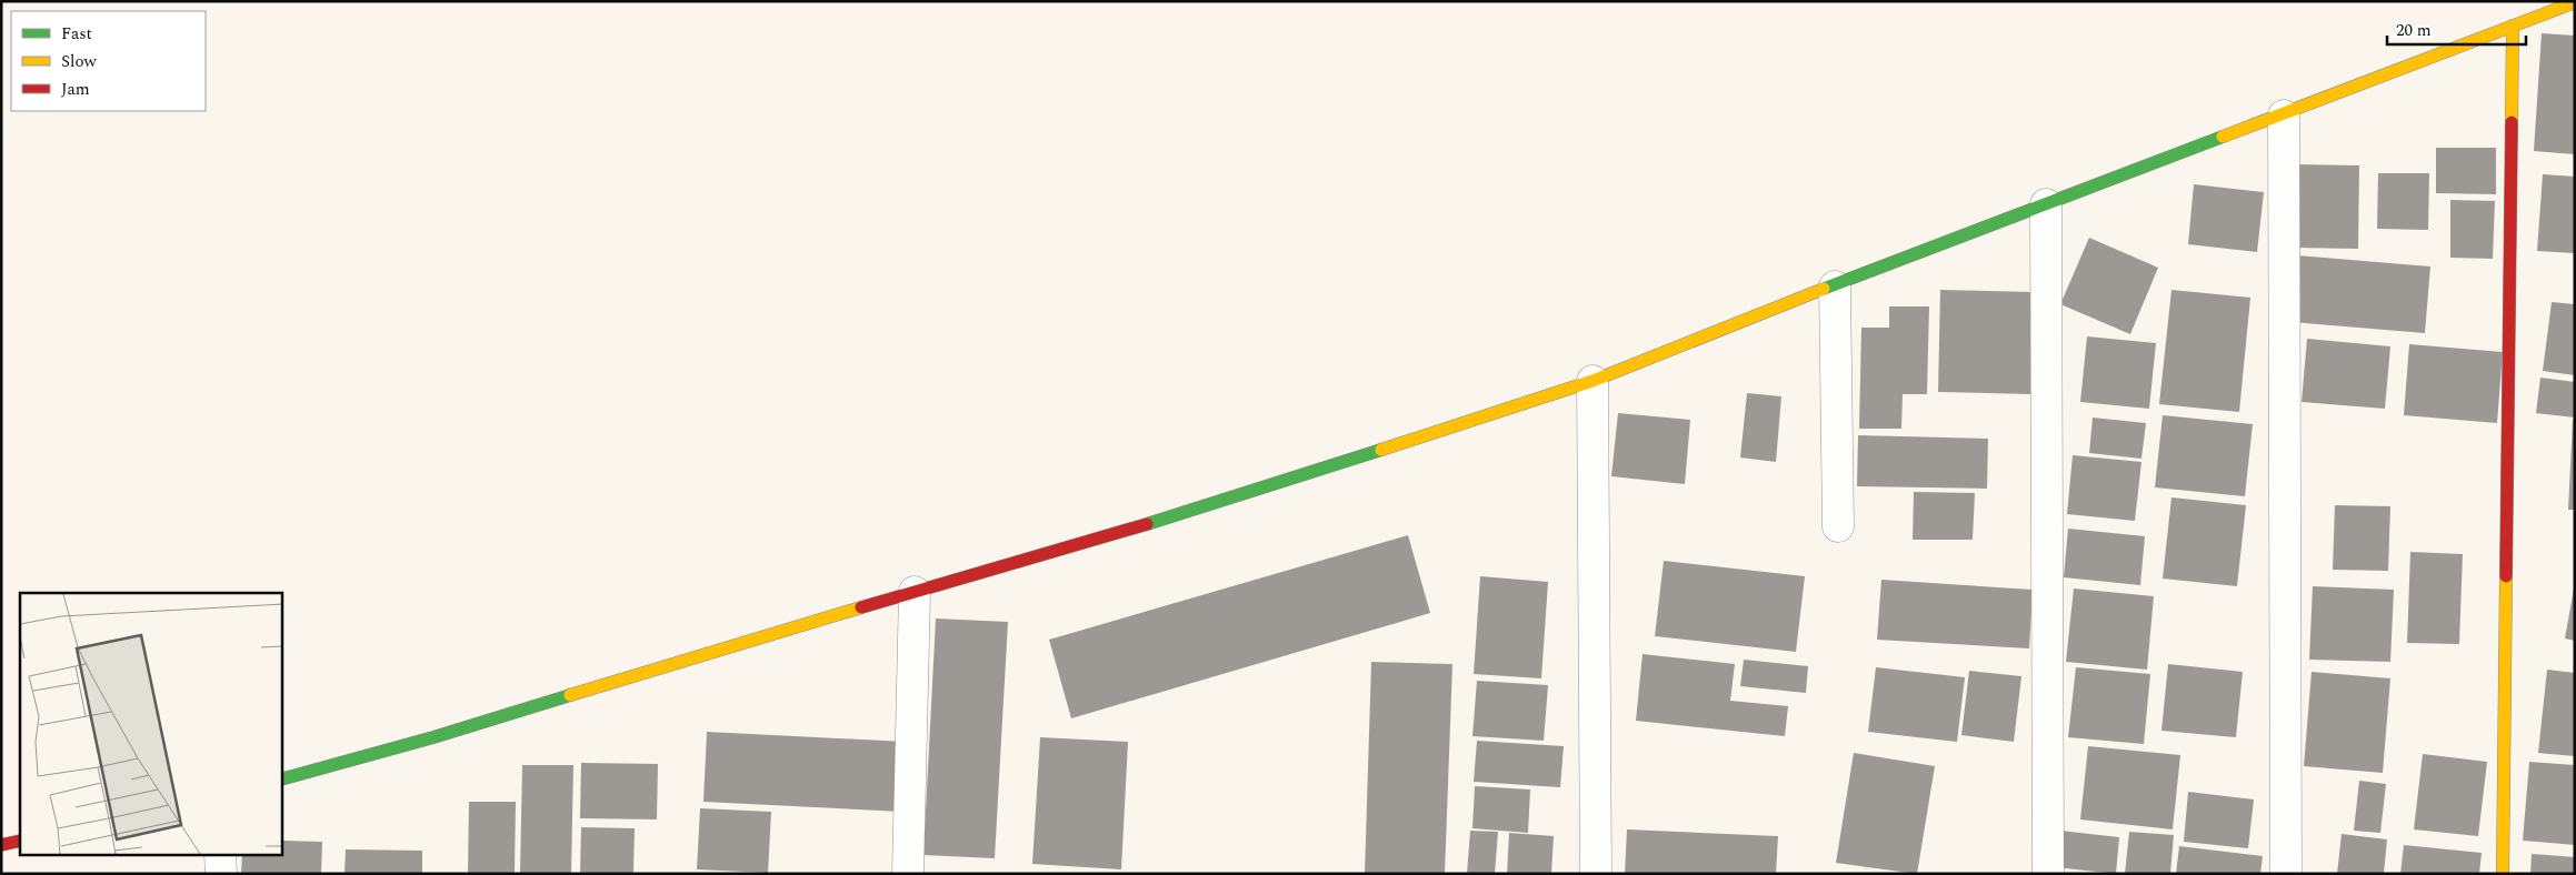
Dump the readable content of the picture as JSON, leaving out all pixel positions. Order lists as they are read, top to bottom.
{
  "legend": ["Fast", "Slow", "Jam"],
  "scale_bar": "20 m"
}
